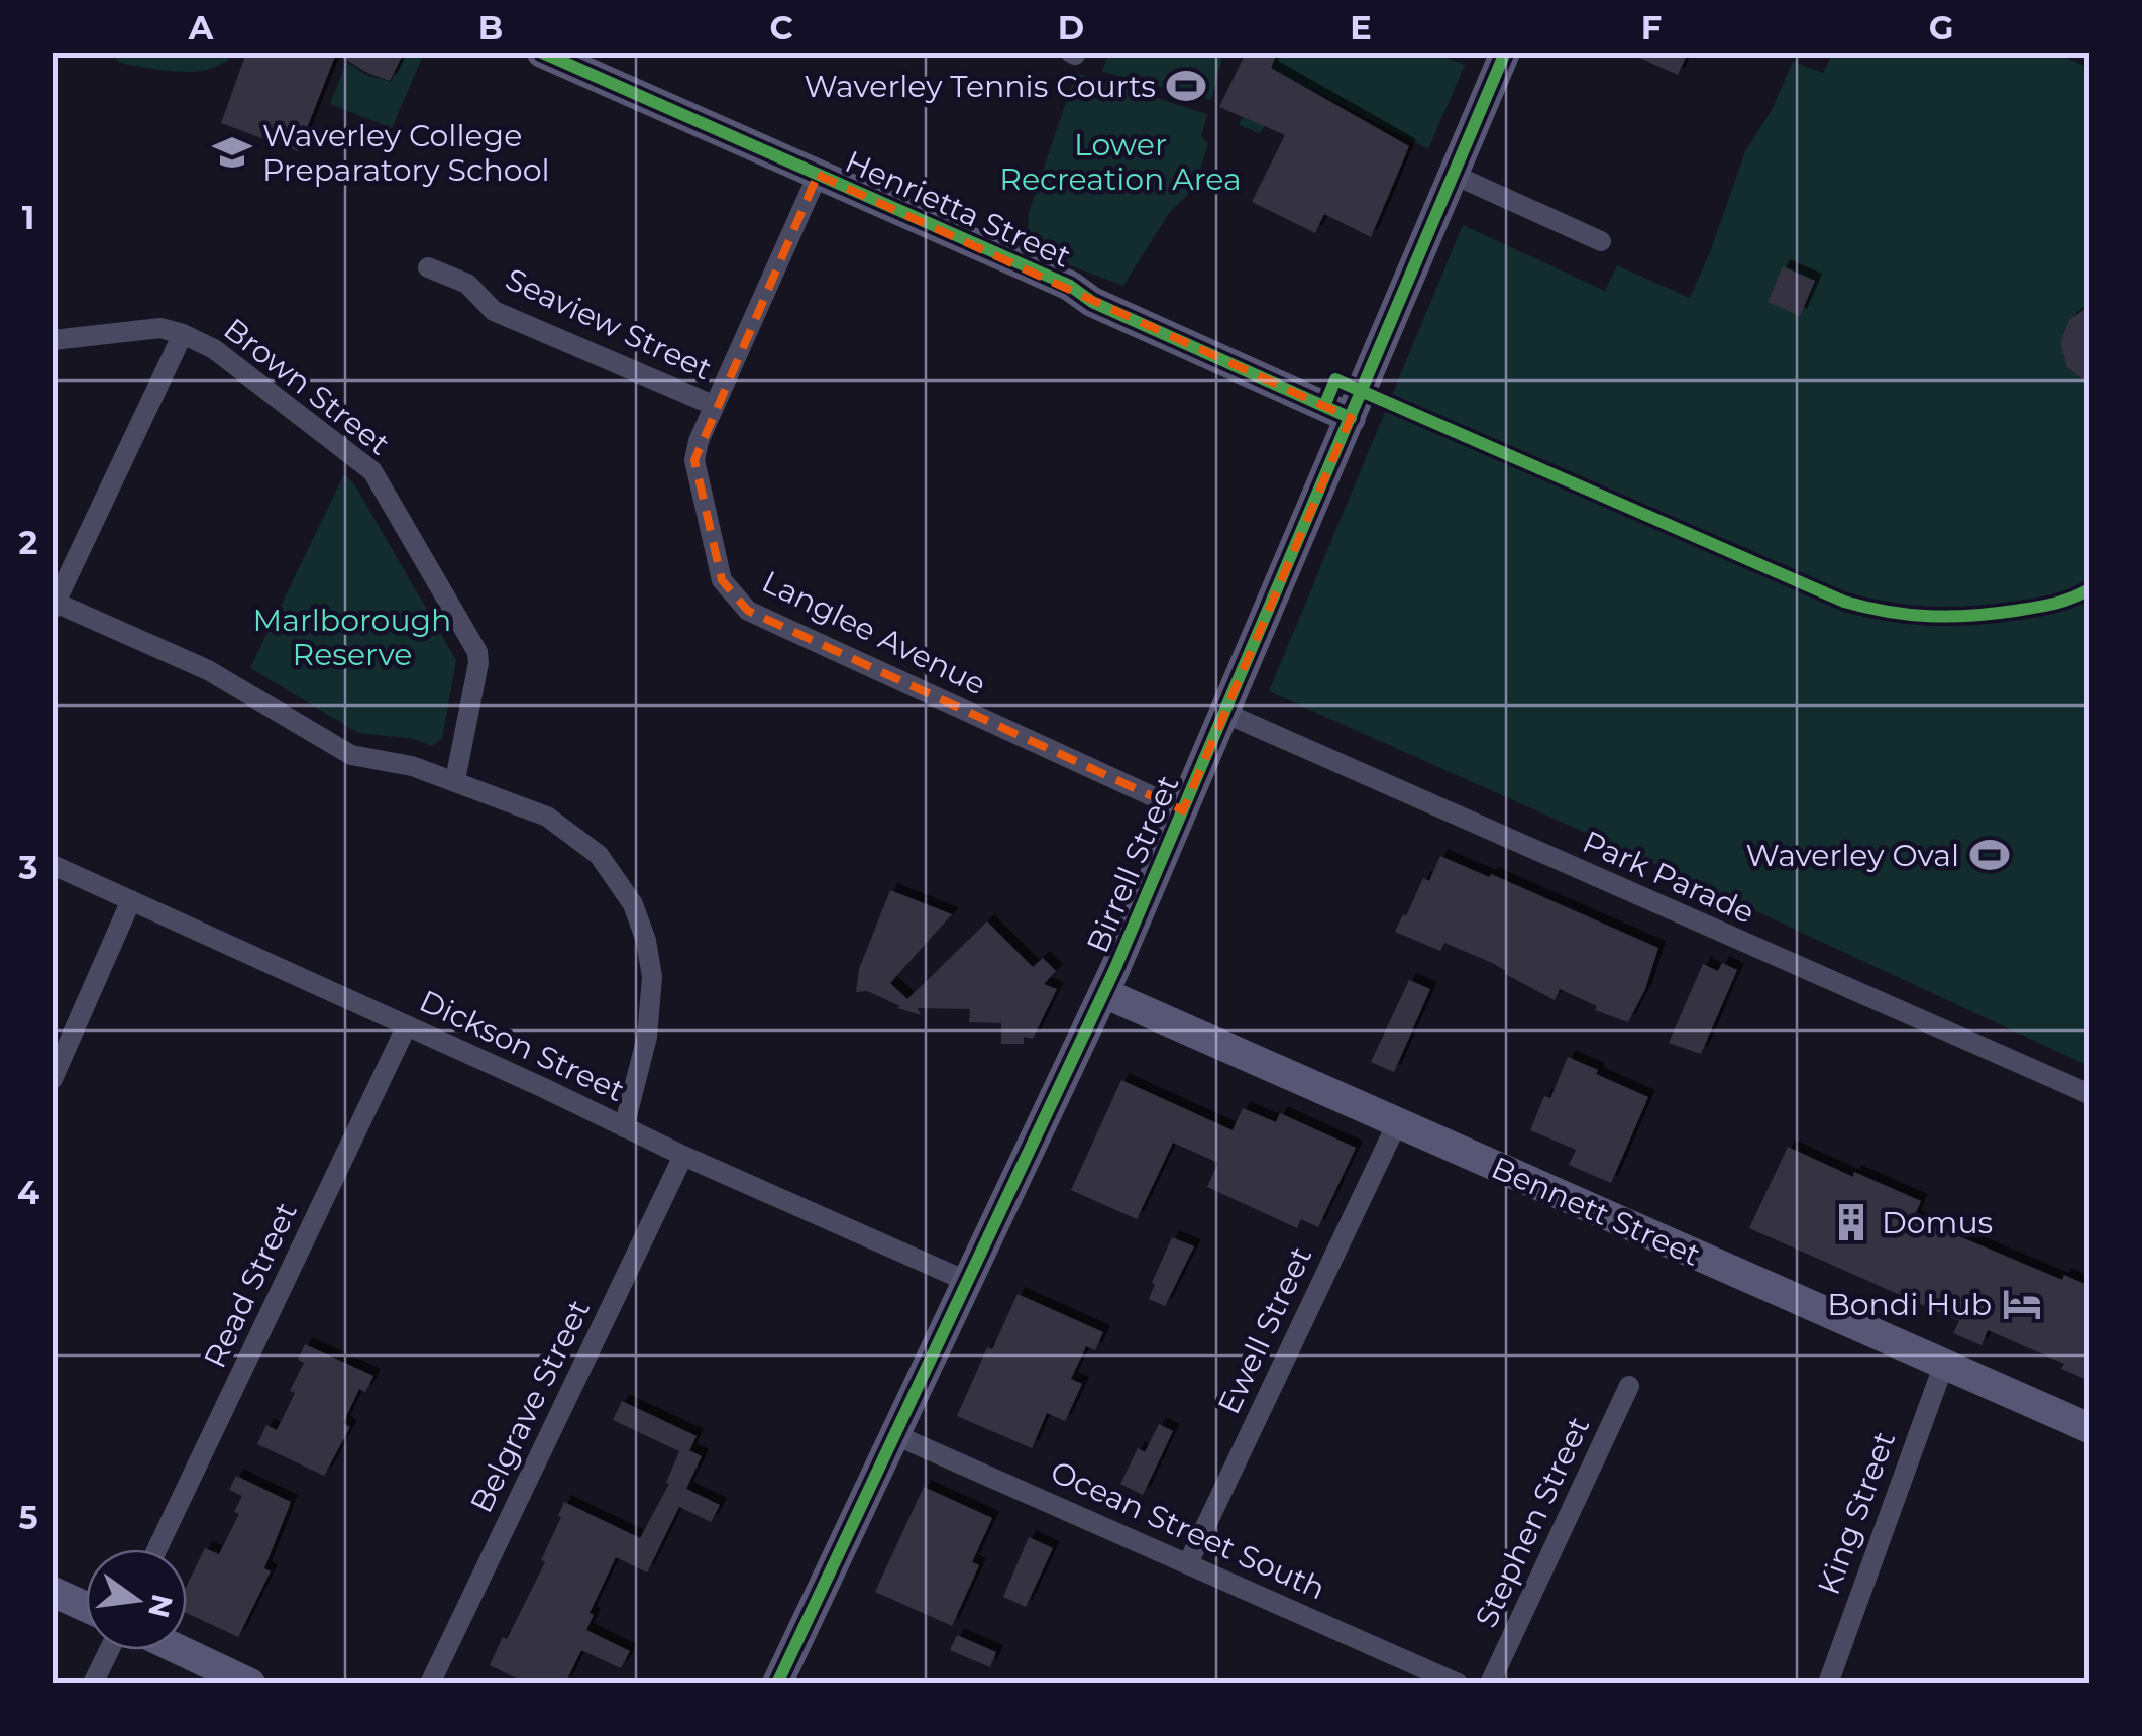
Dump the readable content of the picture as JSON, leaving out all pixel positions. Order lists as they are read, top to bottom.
{
  "streets": {
    "main road": ["Henrietta Street", "Birrell Street", "Bennett Street"],
    "street": [
      "Seaview Street",
      "Brown Street",
      "Langlee Avenue",
      "Park Parade",
      "Dickson Street",
      "Read Street",
      "Ewell Street",
      "Belgrave Street",
      "King Street",
      "Stephen Street",
      "Ocean Street South"
    ]
  },
  "crossings": [
    ["Henrietta Street", "Langlee Avenue"],
    ["Henrietta Street", "Birrell Street"],
    ["Seaview Street", "Langlee Avenue"],
    ["Langlee Avenue", "Birrell Street"],
    ["Birrell Street", "Park Parade"],
    ["Birrell Street", "Dickson Street"],
    ["Birrell Street", "Bennett Street"],
    ["Birrell Street", "Ocean Street South"],
    ["Dickson Street", "Read Street"],
    ["Dickson Street", "Belgrave Street"],
    ["Bennett Street", "Ewell Street"],
    ["Bennett Street", "King Street"],
    ["Ewell Street", "Ocean Street South"]
  ],
  "parks": ["Lower Recreation Area", "Marlborough Reserve"],
  "places": {
    "sports": ["Waverley Tennis Courts", "Waverley Oval"],
    "school or university": ["Waverley College Preparatory School"],
    "building": ["Domus"],
    "hotel": ["Bondi Hub"]
  },
  "north": "right",
  "grid": {
    "columns": [
      "A",
      "B",
      "C",
      "D",
      "E",
      "F",
      "G"
    ],
    "rows": [
      "1",
      "2",
      "3",
      "4",
      "5"
    ]
  }
}
